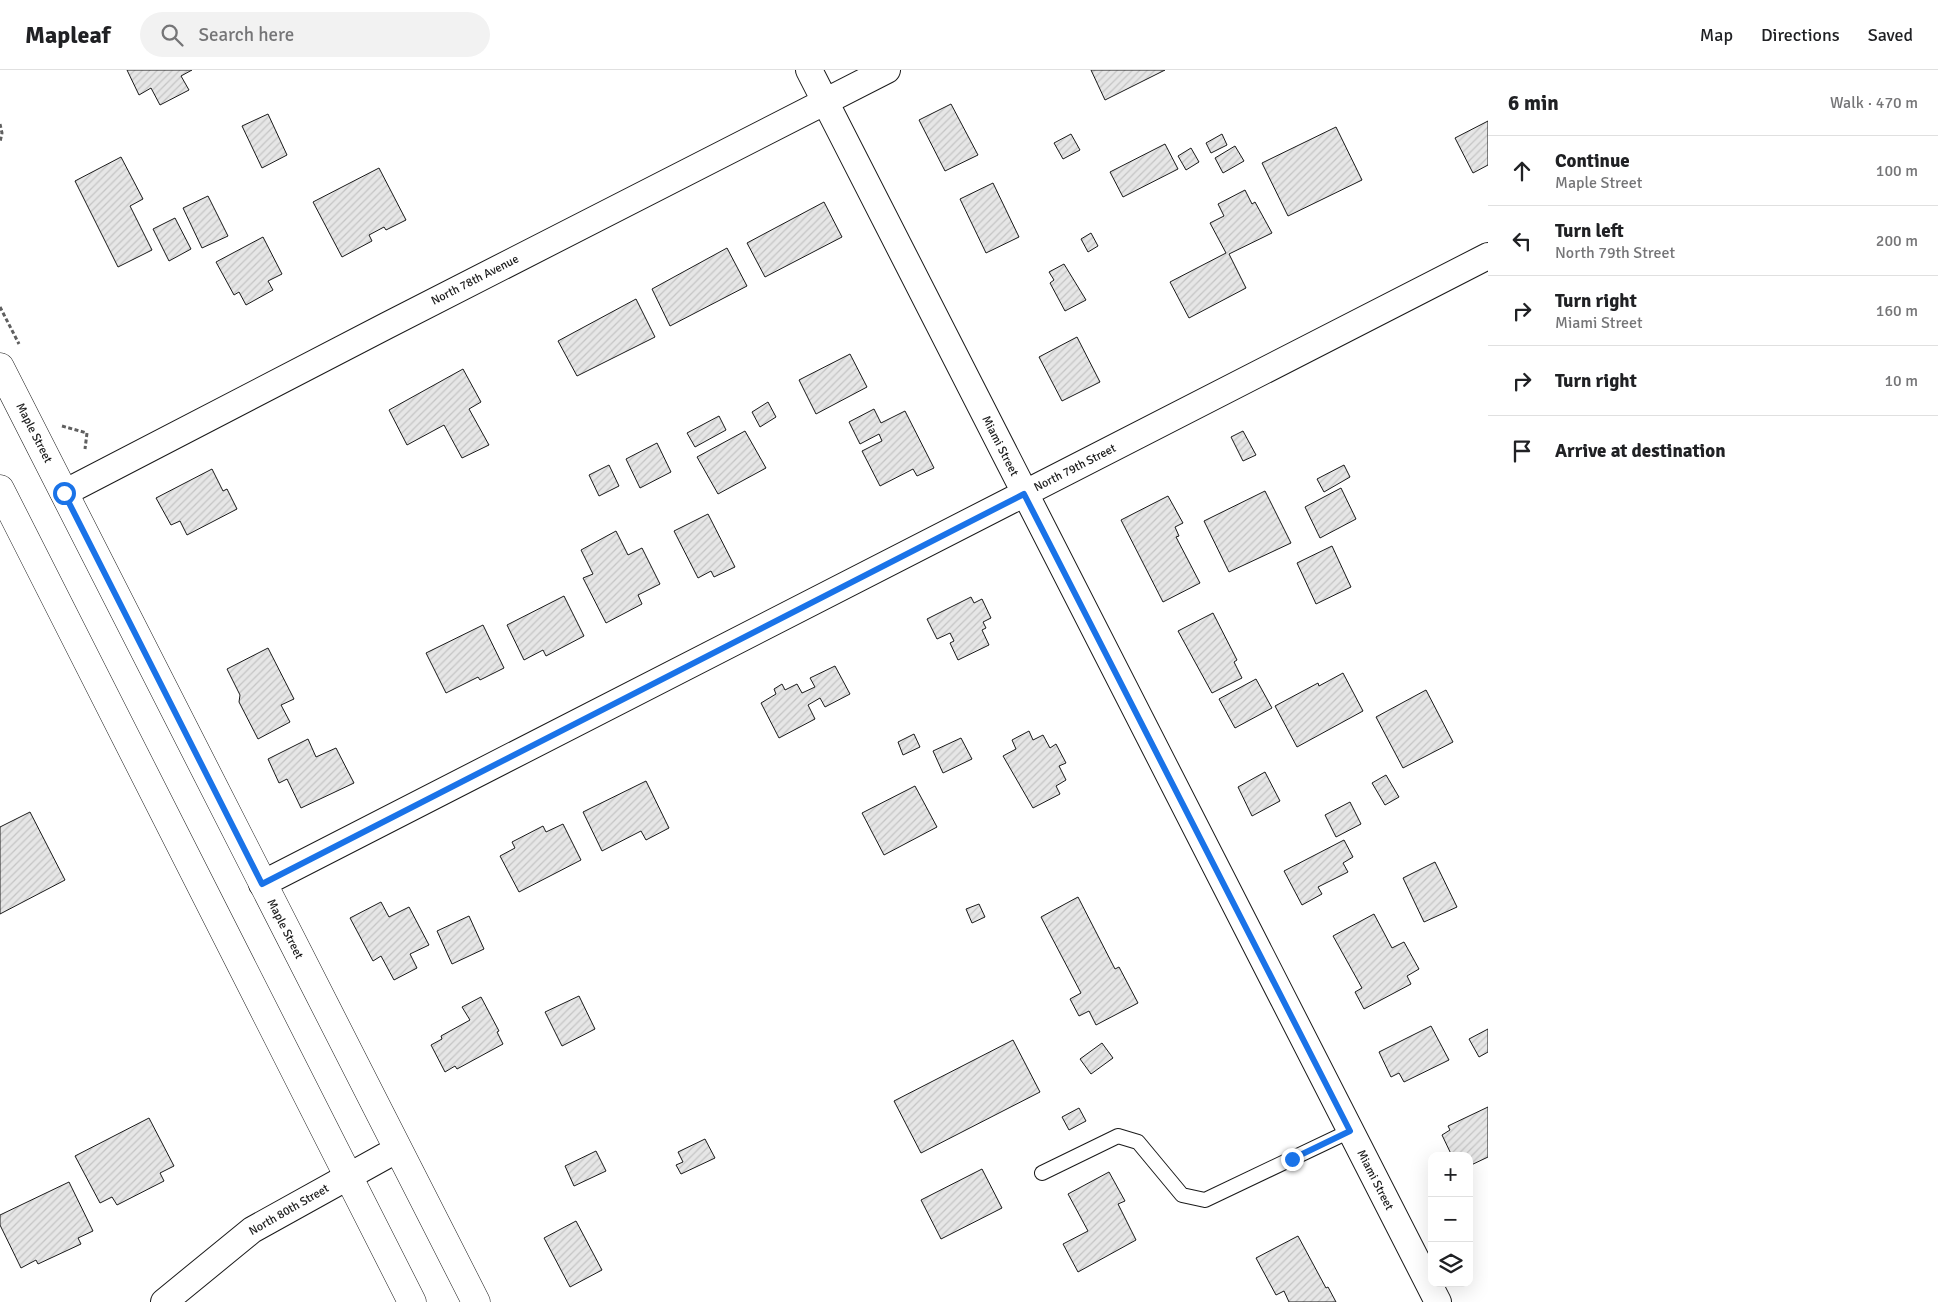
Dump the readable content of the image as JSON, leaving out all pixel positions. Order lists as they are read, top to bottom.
{
  "streets": {
    "main road": ["Maple Street"],
    "street": [
      "North 78th Avenue",
      "Miami Street",
      "North 79th Street",
      "North 80th Street"
    ]
  },
  "crossings": [
    ["North 78th Avenue", "Maple Street"],
    ["North 78th Avenue", "Miami Street"],
    ["Maple Street", "North 79th Street"],
    ["Maple Street", "North 80th Street"],
    ["Miami Street", "North 79th Street"]
  ],
  "page": {
    "header": "Mapleaf",
    "search": "Search here",
    "nav": ["Map", "Directions", "Saved"],
    "heading": ["6 min", "Walk · 470 m"],
    "list": [
      ["Continue", "Maple Street", "100 m"],
      ["Turn left", "North 79th Street", "200 m"],
      ["Turn right", "Miami Street", "160 m"],
      ["Turn right", "10 m"],
      "Arrive at destination"
    ],
    "map_buttons": ["+", "−"]
  }
}
